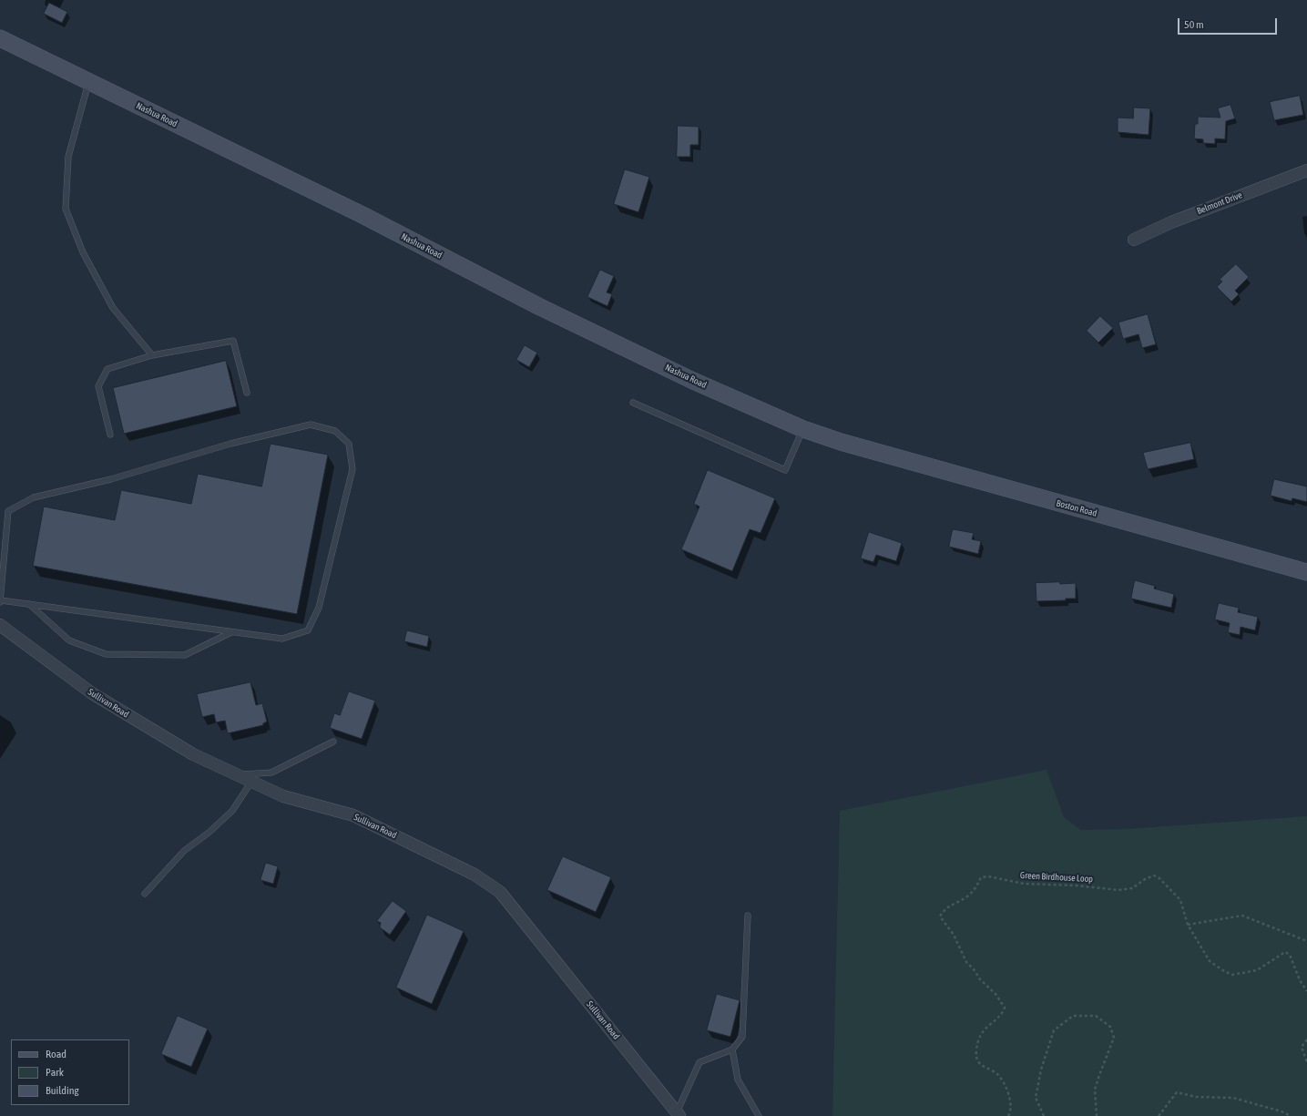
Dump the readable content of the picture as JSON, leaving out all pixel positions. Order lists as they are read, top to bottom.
{
  "streets": {
    "main road": ["Nashua Road", "Boston Road"],
    "street": ["Belmont Drive", "Sullivan Road"],
    "path": ["Green Birdhouse Loop"]
  },
  "crossings": [
    ["Nashua Road", "Boston Road"]
  ],
  "legend": ["Road", "Park", "Building"],
  "scale_bar": "50 m"
}
